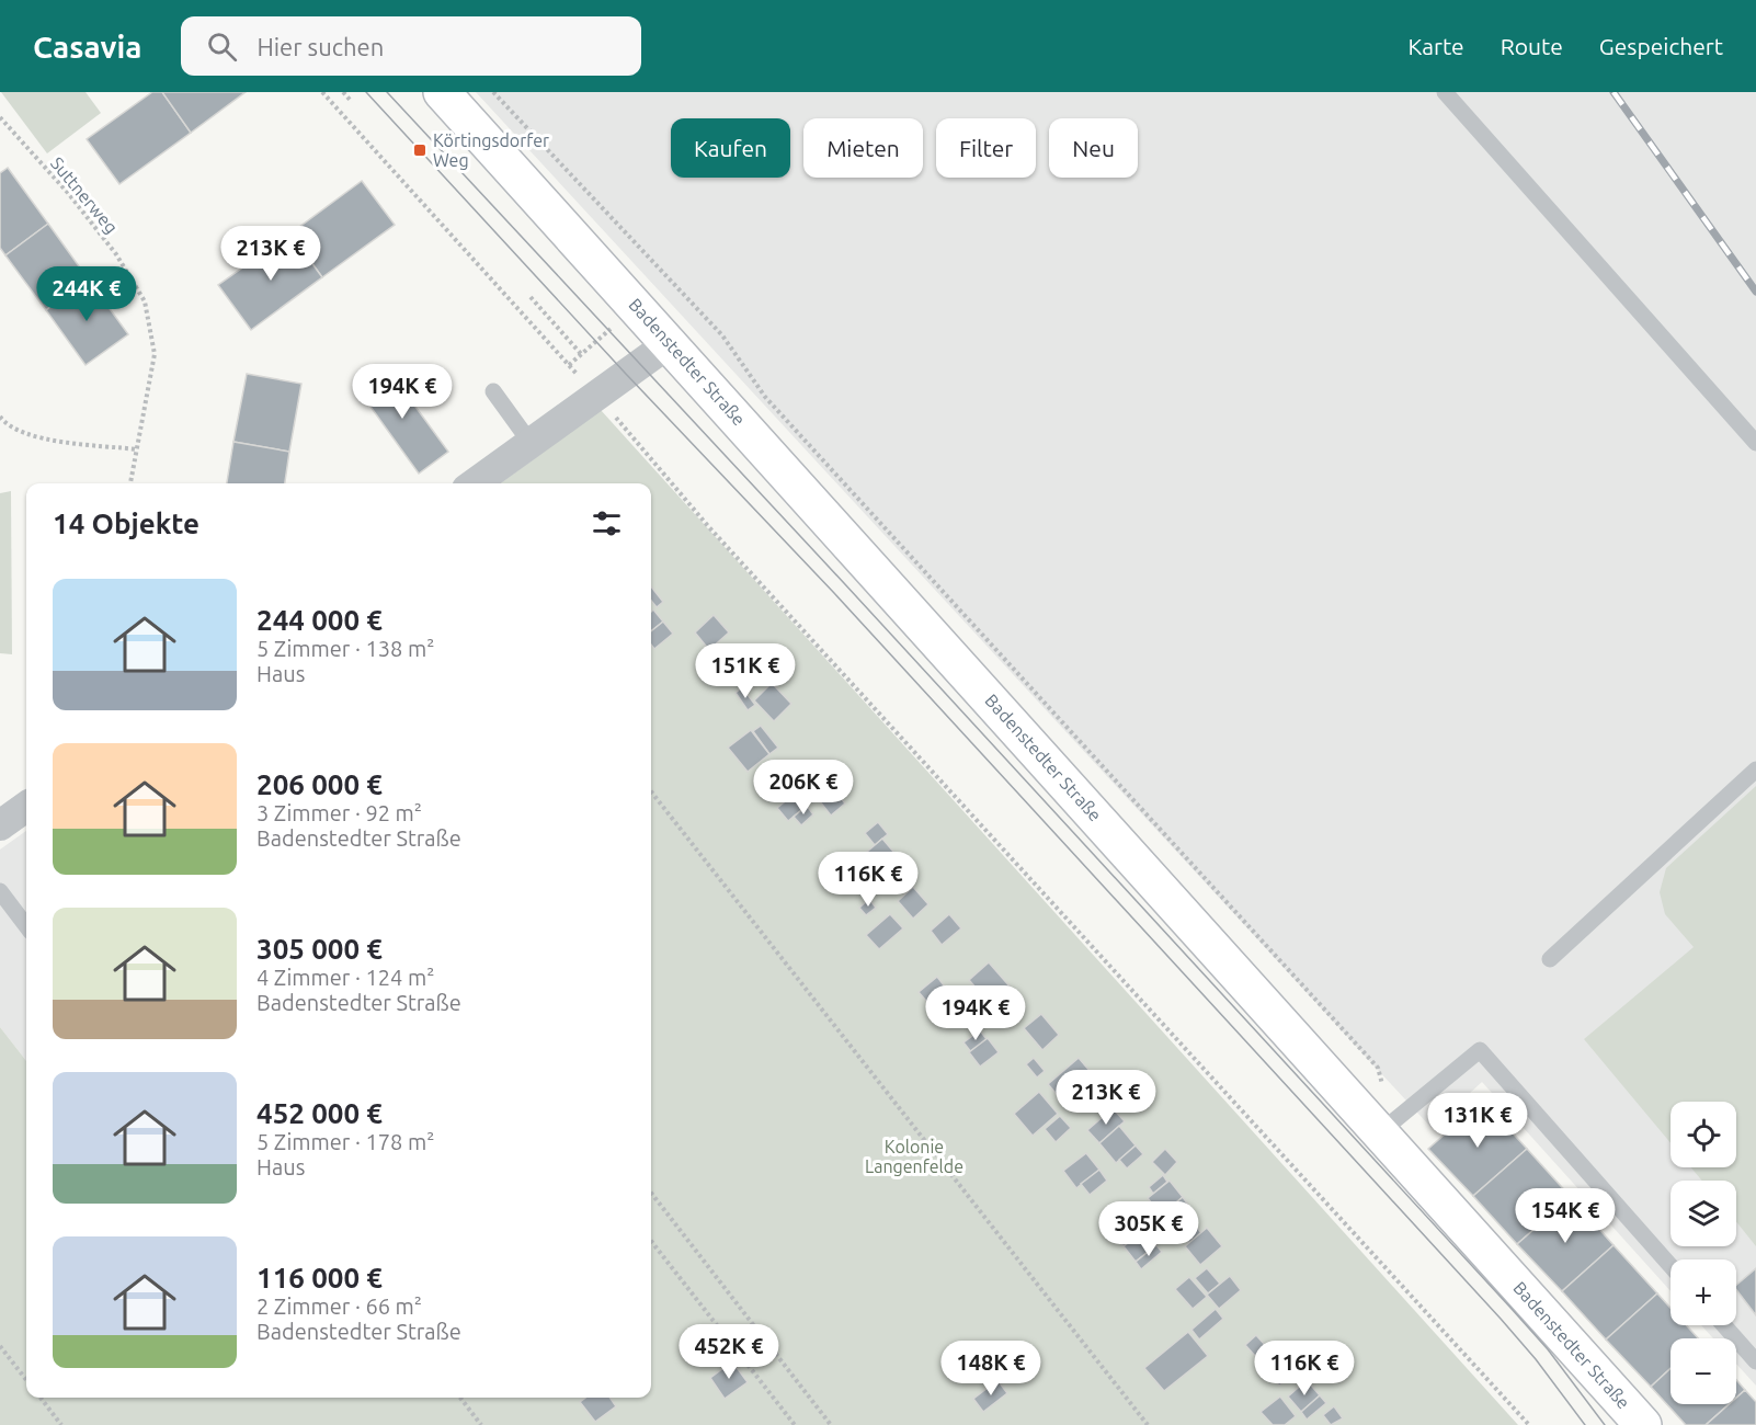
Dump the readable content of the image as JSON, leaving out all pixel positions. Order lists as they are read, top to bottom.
{
  "streets": {
    "street": ["Badenstedter Straße"],
    "path": ["Suttnerweg"]
  },
  "parks": ["Kolonie Langenfelde"],
  "places": {
    "transit": ["Körtingsdorfer Weg"]
  },
  "page": {
    "header": "Casavia",
    "search": "Hier suchen",
    "nav": ["Karte", "Route", "Gespeichert"],
    "chip": [
      "Kaufen",
      "Mieten",
      "Filter",
      "Neu"
    ],
    "price": [
      "213K €",
      "244K €",
      "194K €",
      "151K €",
      "206K €",
      "116K €",
      "194K €",
      "213K €",
      "131K €",
      "154K €",
      "305K €",
      "452K €",
      "148K €",
      "116K €"
    ],
    "heading": "14 Objekte",
    "list": [
      {
        "name": "244 000 €",
        "note": "5 Zimmer · 138 m² · Haus"
      },
      {
        "name": "206 000 €",
        "note": "3 Zimmer · 92 m² · Badenstedter Straße"
      },
      {
        "name": "305 000 €",
        "note": "4 Zimmer · 124 m² · Badenstedter Straße"
      },
      {
        "name": "452 000 €",
        "note": "5 Zimmer · 178 m² · Haus"
      },
      {
        "name": "116 000 €",
        "note": "2 Zimmer · 66 m² · Badenstedter Straße"
      }
    ],
    "map_buttons": ["+", "−"]
  }
}
